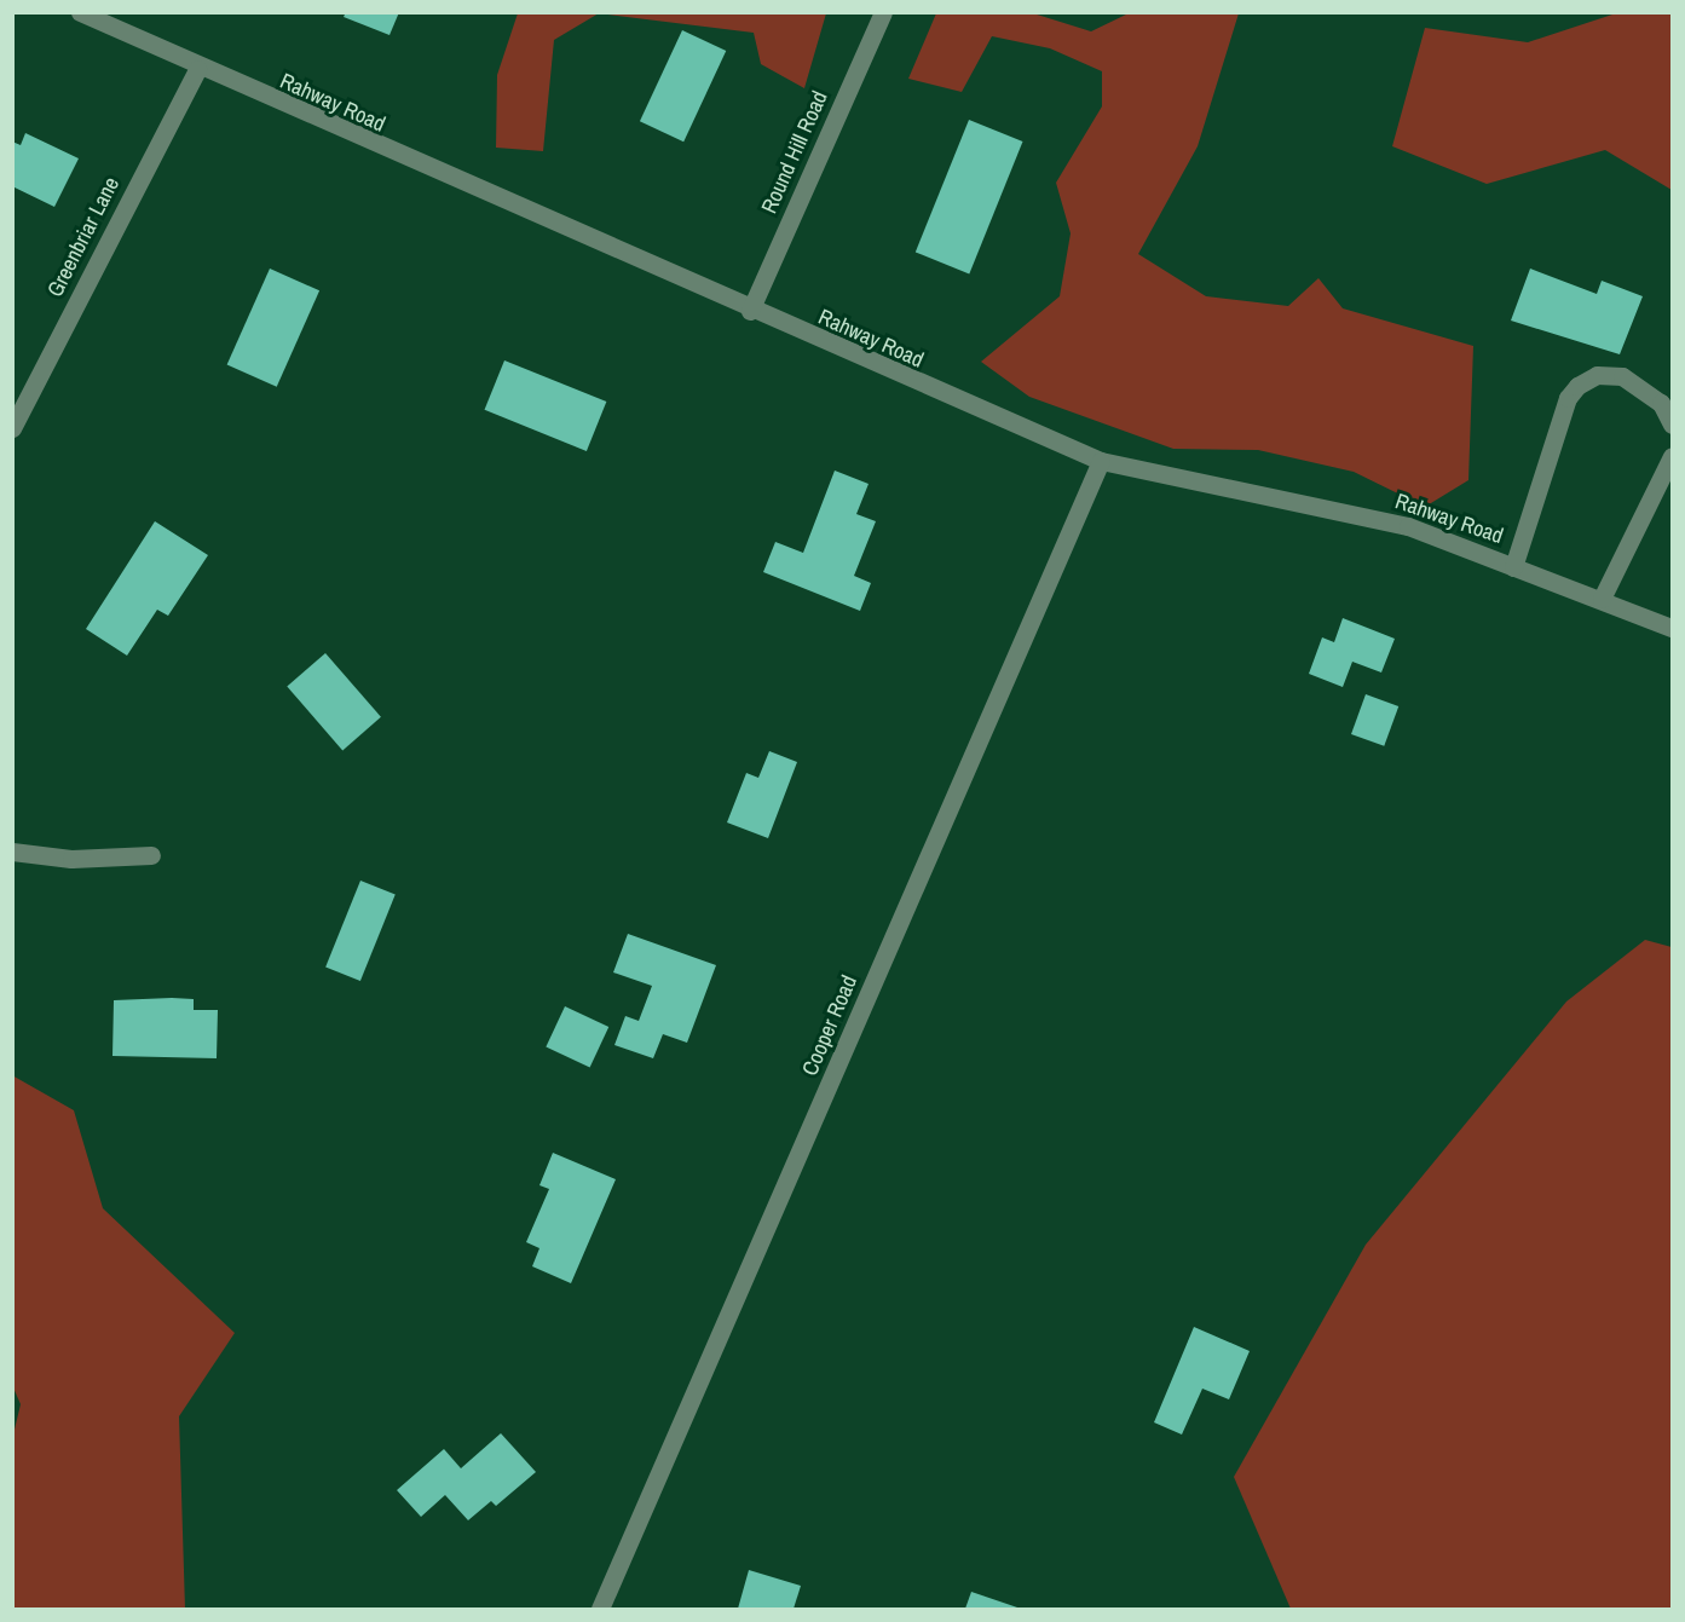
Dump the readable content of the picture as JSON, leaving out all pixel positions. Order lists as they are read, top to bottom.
{
  "streets": {
    "street": [
      "Rahway Road",
      "Round Hill Road",
      "Greenbriar Lane",
      "Cooper Road"
    ]
  },
  "crossings": [
    ["Rahway Road", "Round Hill Road"],
    ["Rahway Road", "Greenbriar Lane"],
    ["Rahway Road", "Cooper Road"]
  ]
}
